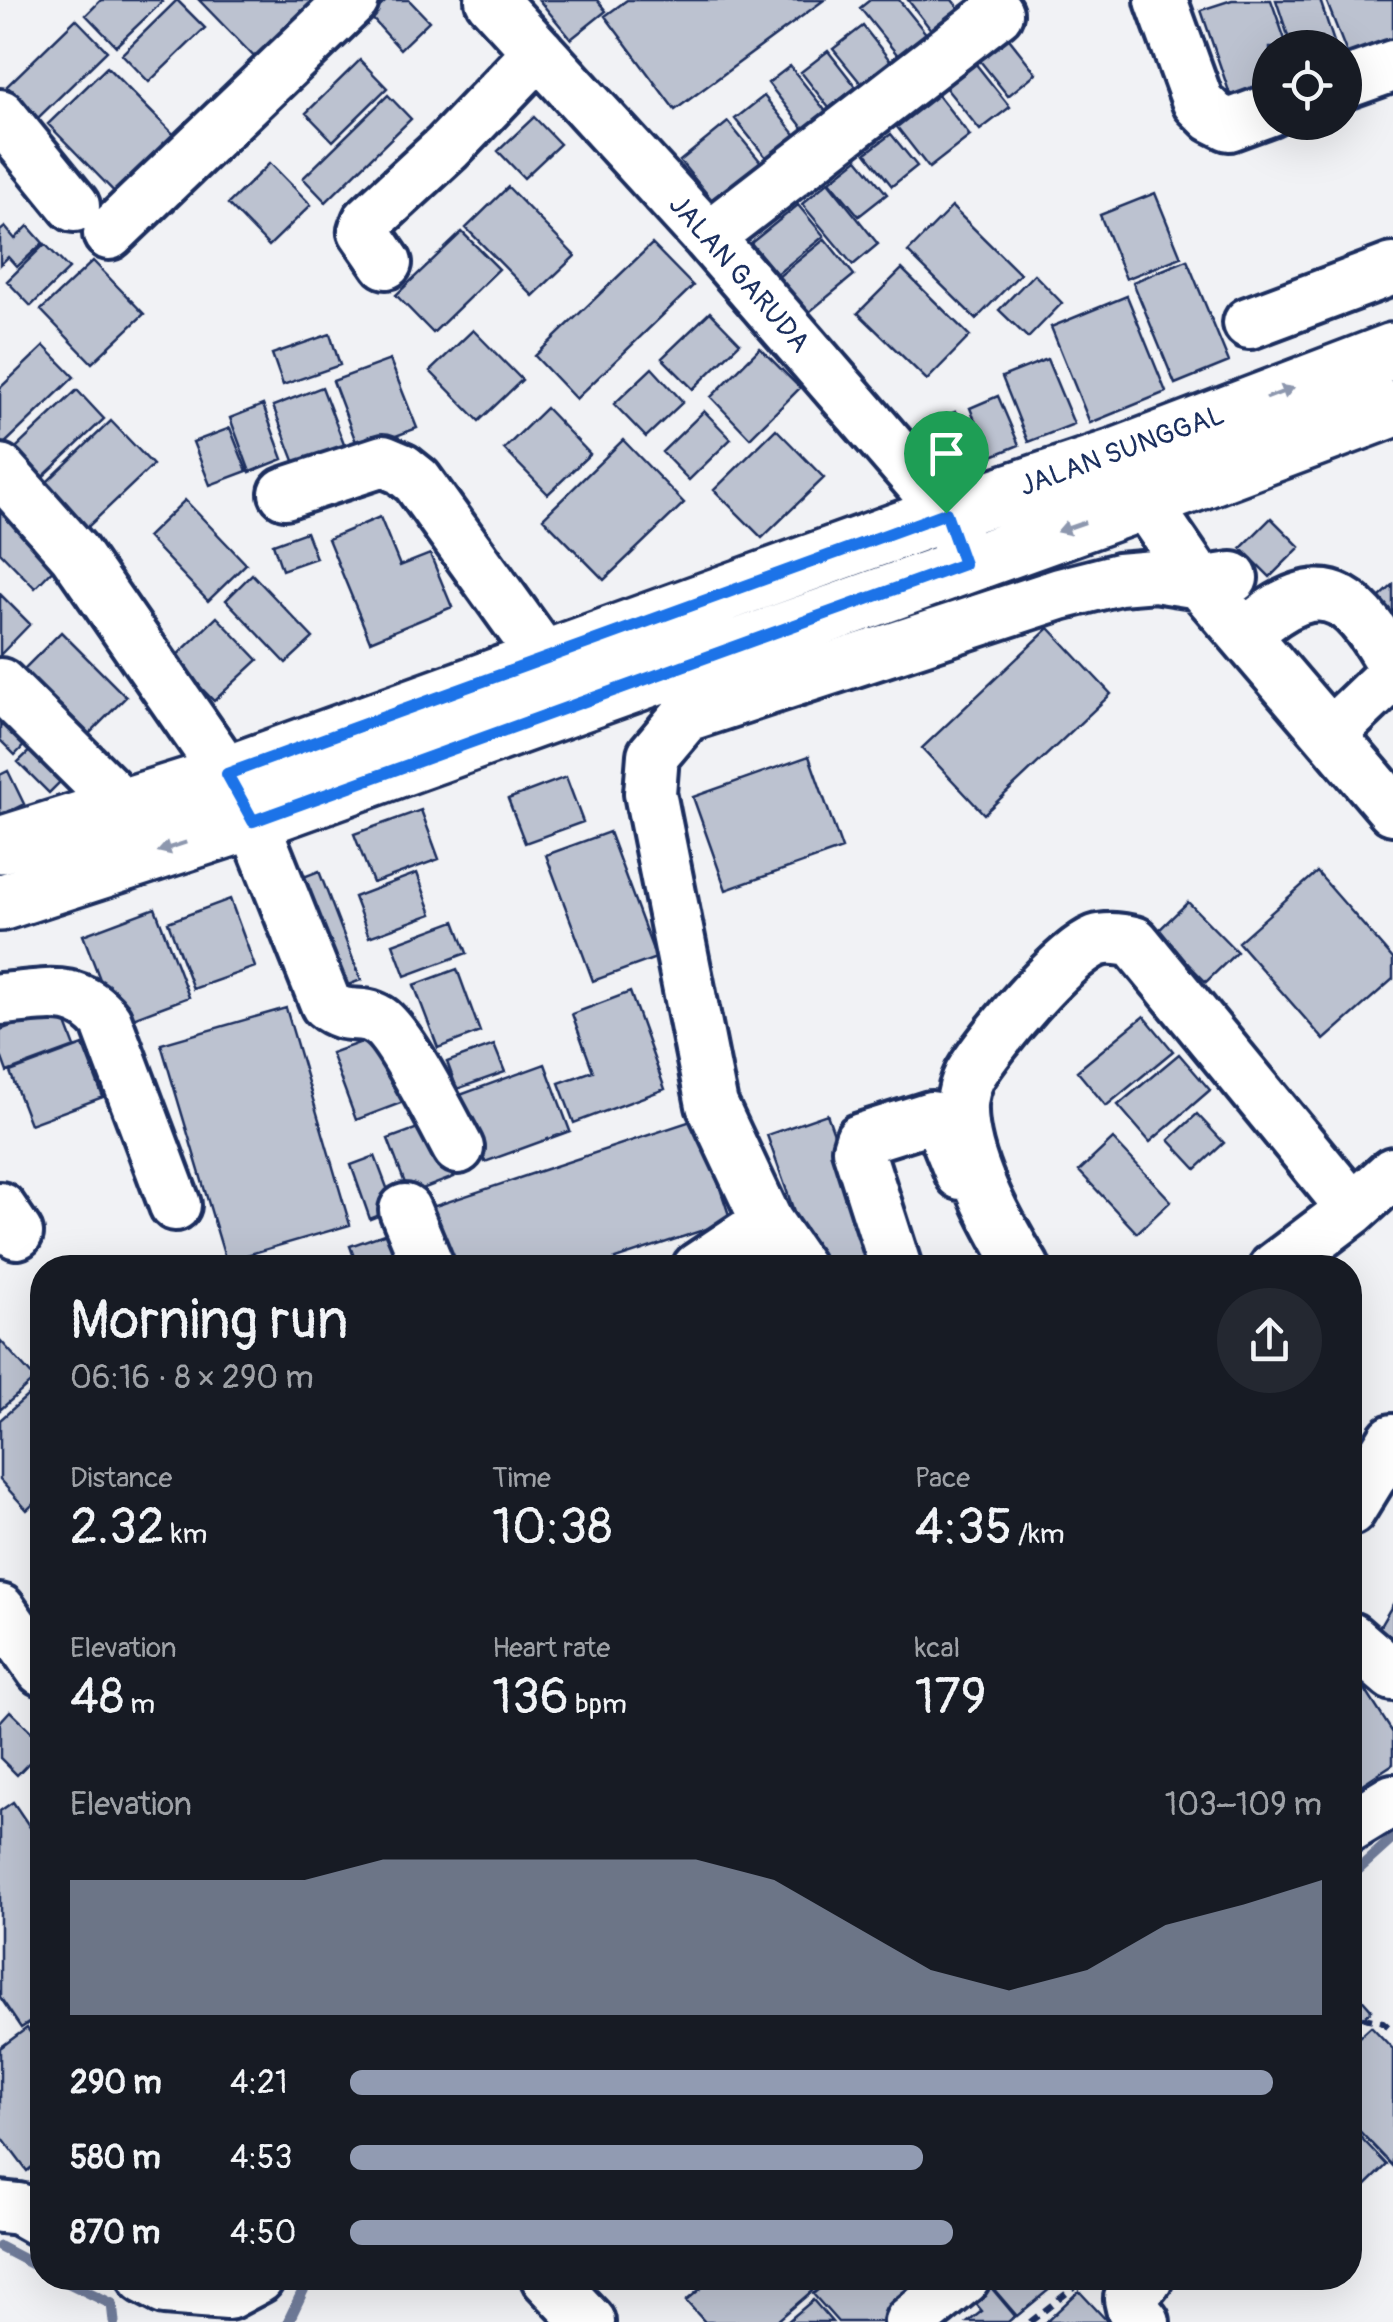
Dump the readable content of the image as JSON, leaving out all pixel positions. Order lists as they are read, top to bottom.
{
  "streets": {
    "main road": ["JALAN SUNGGAL"],
    "street": ["JALAN GARUDA"]
  },
  "crossings": [
    ["JALAN GARUDA", "JALAN SUNGGAL"]
  ],
  "page": {
    "heading": ["Morning run", "06:16 · 8 × 290 m"],
    "stats": [
      ["Distance", "2.32 km"],
      ["Time", "10:38"],
      ["Pace", "4:35 /km"],
      ["Elevation", "48 m"],
      ["Heart rate", "136 bpm"],
      ["kcal", "179"]
    ],
    "chart": ["Elevation", "103–109 m"],
    "list": [
      {
        "name": "290 m",
        "note": "4:21"
      },
      {
        "name": "580 m",
        "note": "4:53"
      },
      {
        "name": "870 m",
        "note": "4:50"
      }
    ]
  }
}
